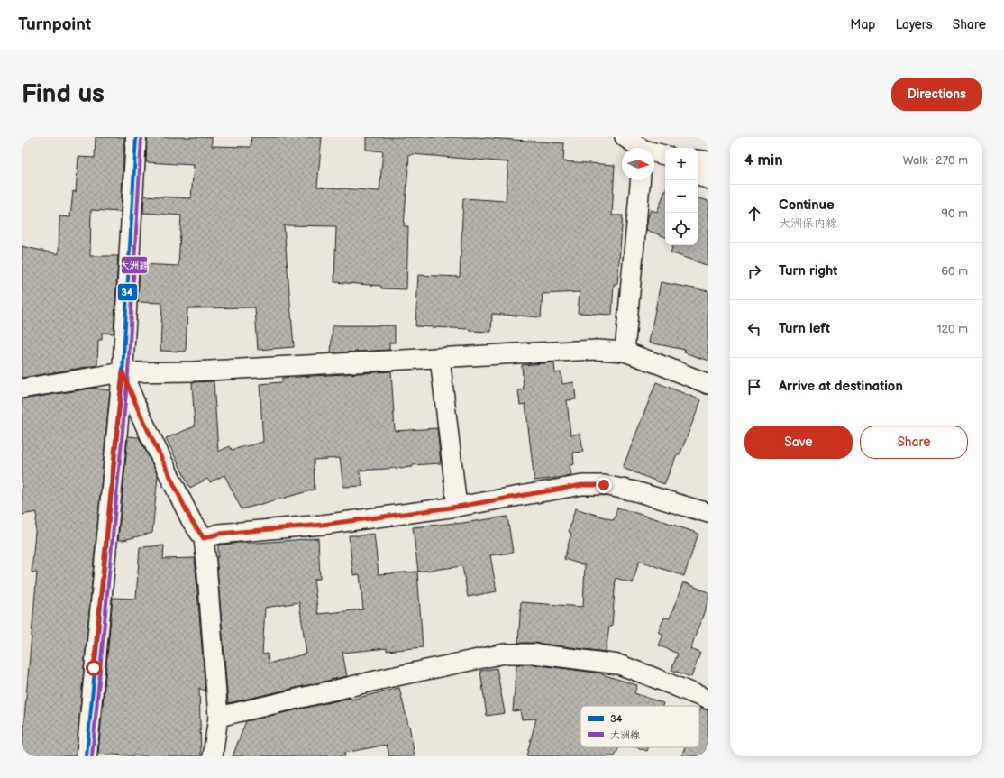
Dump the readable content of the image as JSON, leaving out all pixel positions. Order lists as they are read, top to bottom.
{
  "lines": ["transit line 34", "transit line 大洲線"],
  "legend": ["34", "大洲線"],
  "north": "right",
  "page": {
    "header": "Turnpoint",
    "nav": ["Map", "Layers", "Share"],
    "buttons": [
      "Directions",
      ["Save", "Share"]
    ],
    "title": "Find us",
    "heading": ["4 min", "Walk · 270 m"],
    "map_buttons": ["+", "−"],
    "list": [
      ["Continue", "大洲保内線", "90 m"],
      ["Turn right", "60 m"],
      ["Turn left", "120 m"],
      "Arrive at destination"
    ]
  }
}
